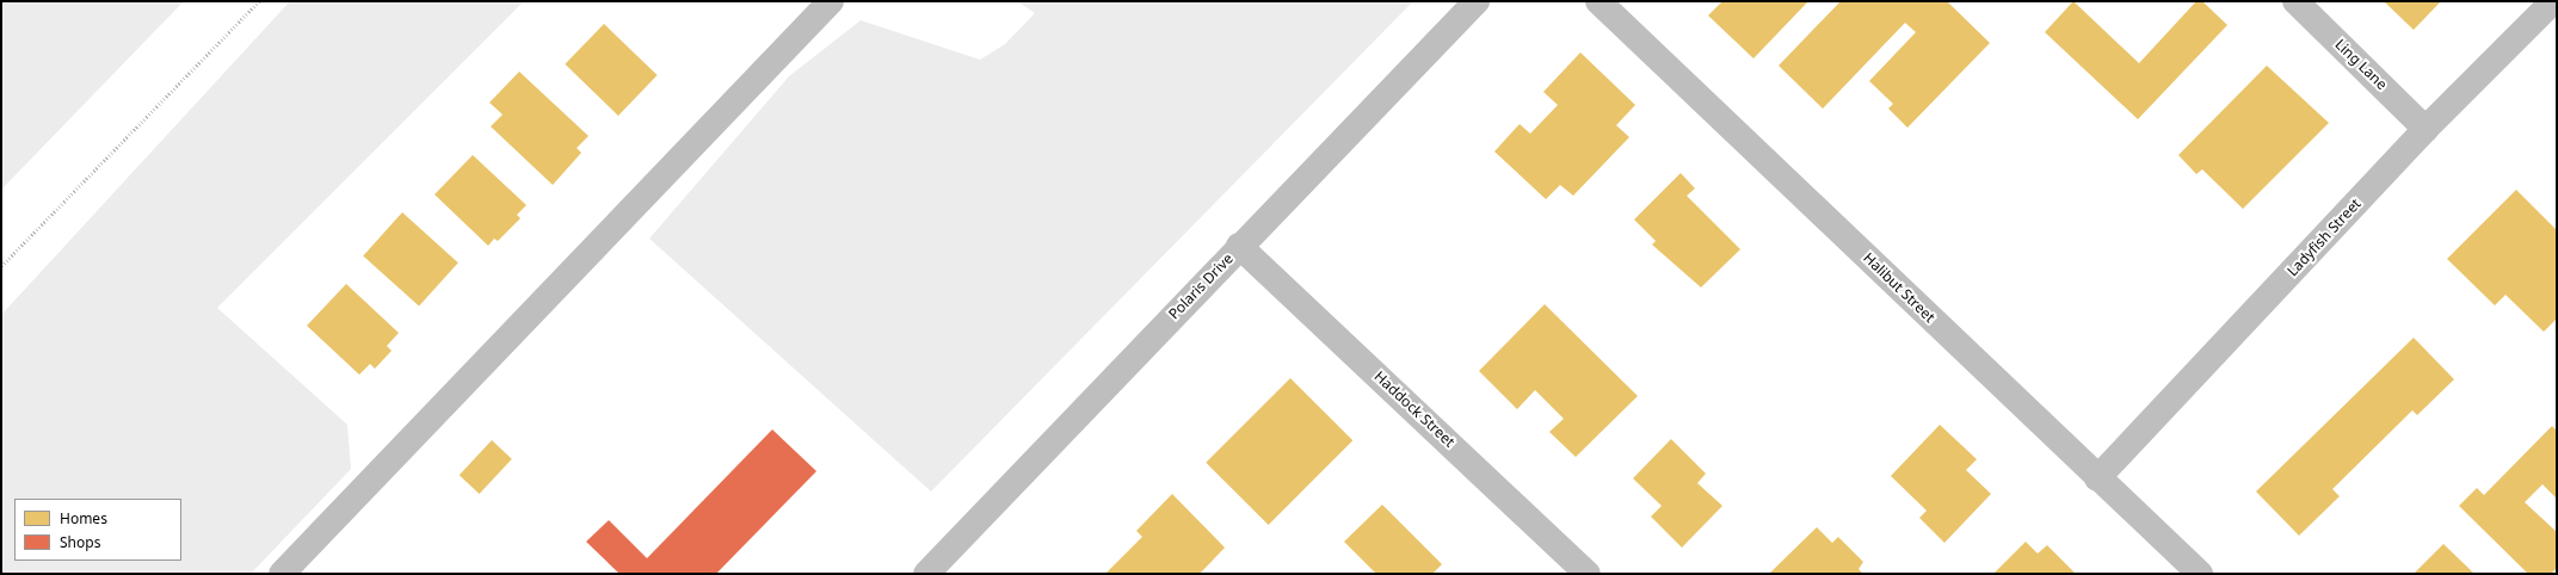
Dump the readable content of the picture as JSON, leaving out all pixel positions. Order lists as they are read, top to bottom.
{
  "streets": {
    "street": [
      "Ling Lane",
      "Ladyfish Street",
      "Polaris Drive",
      "Halibut Street",
      "Haddock Street"
    ]
  },
  "crossings": [
    ["Ling Lane", "Ladyfish Street"],
    ["Ladyfish Street", "Halibut Street"],
    ["Polaris Drive", "Haddock Street"]
  ],
  "legend": ["Homes", "Shops"]
}
